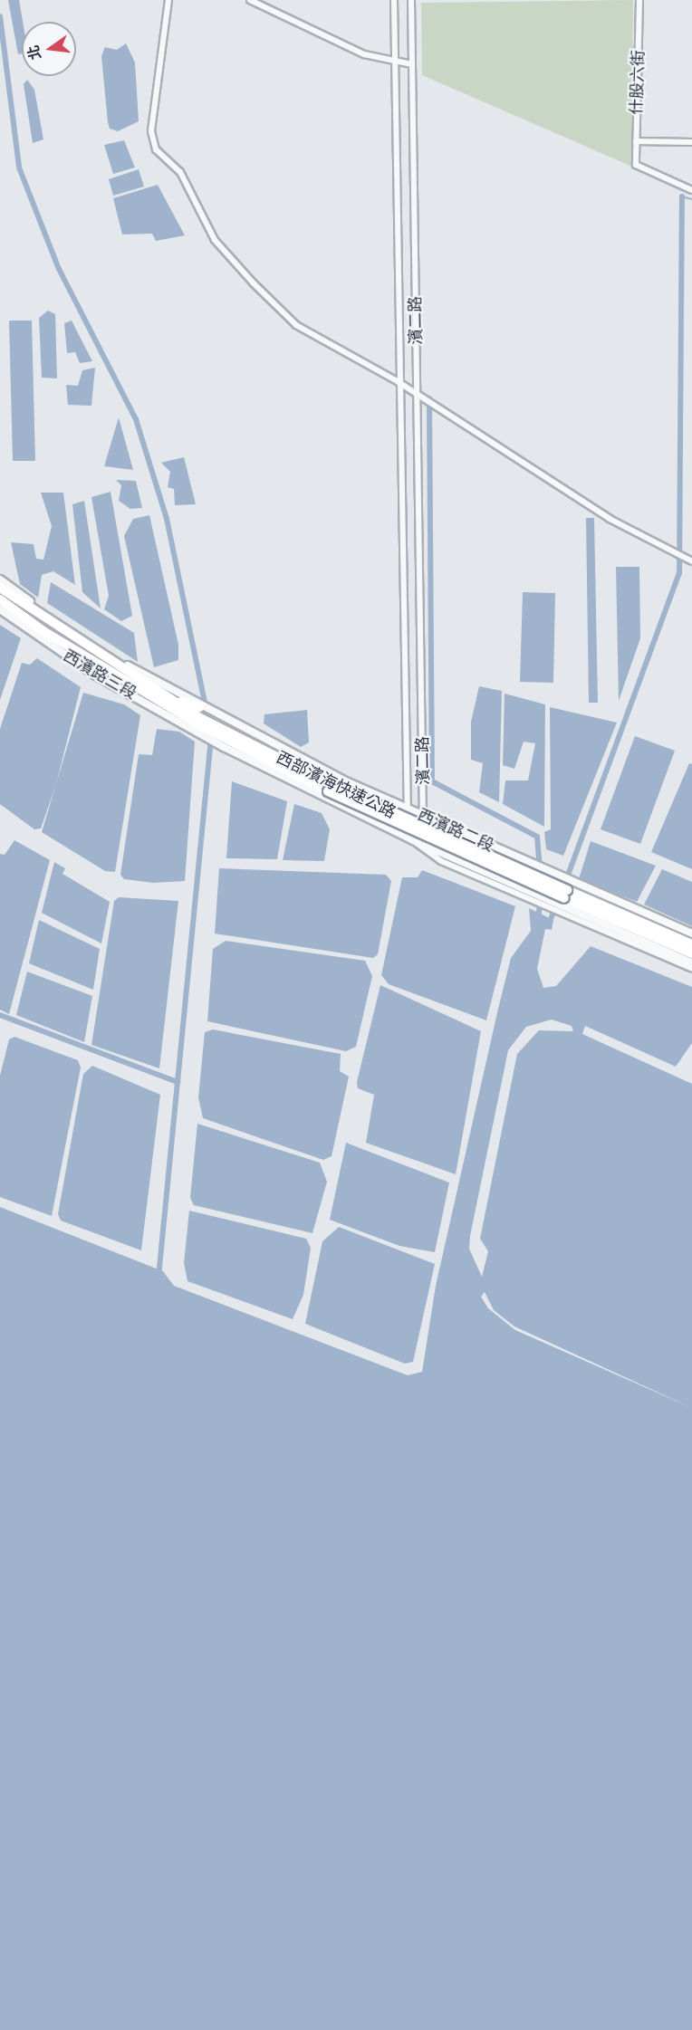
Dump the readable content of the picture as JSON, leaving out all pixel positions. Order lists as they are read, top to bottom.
{
  "streets": {
    "highway": ["西部濱海快速公路"],
    "street": [
      "什股六街",
      "濱二路",
      "西濱路三段",
      "西濱路二段"
    ]
  },
  "crossings": [
    ["濱二路", "西濱路二段"],
    ["西濱路三段", "西部濱海快速公路"],
    ["西部濱海快速公路", "西濱路二段"]
  ],
  "north": "left"
}
